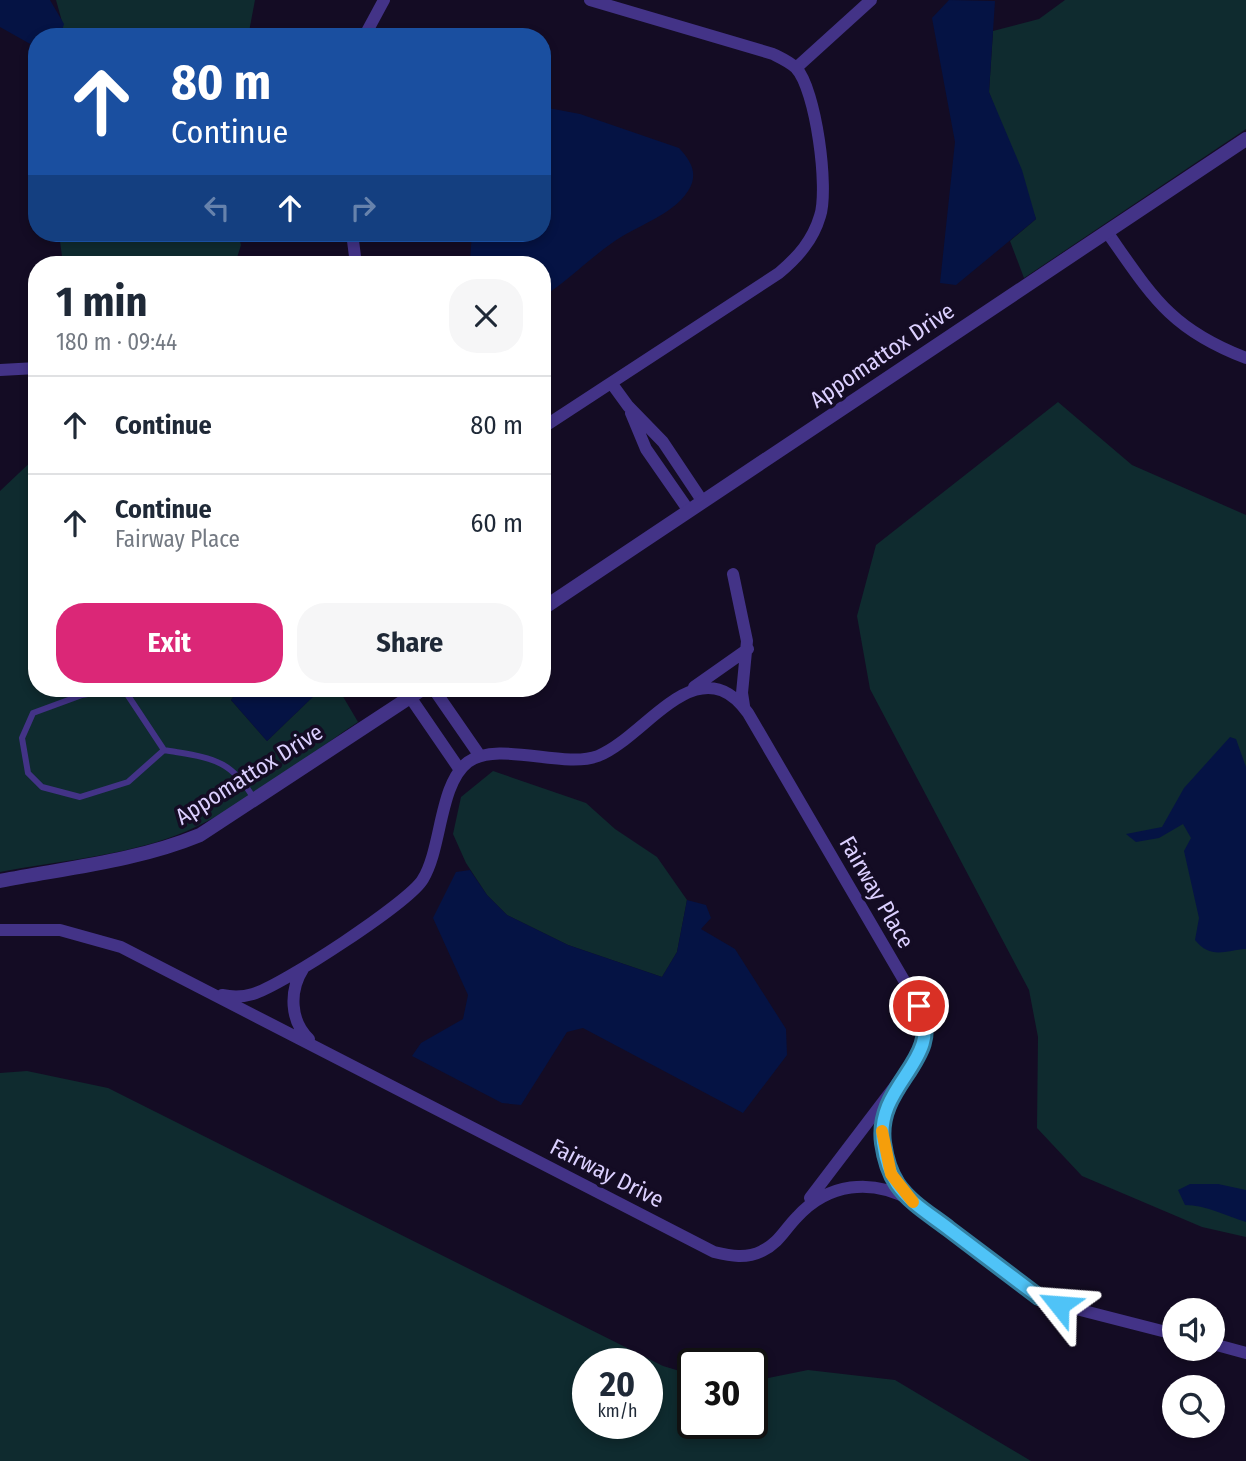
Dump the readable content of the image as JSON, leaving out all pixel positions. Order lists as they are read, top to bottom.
{
  "streets": {
    "street": ["Appomattox Drive", "Fairway Place", "Fairway Drive"]
  },
  "crossings": [
    ["Fairway Place", "Fairway Drive"]
  ],
  "page": {
    "turn": ["80 m", "Continue"],
    "heading": ["1 min", "180 m · 09:44"],
    "list": [
      {
        "name": "Continue",
        "value": "80 m"
      },
      {
        "name": "Continue",
        "note": "Fairway Place",
        "value": "60 m"
      }
    ],
    "buttons": ["Exit", "Share"],
    "speed": "20 km/h",
    "limit": "30"
  }
}
